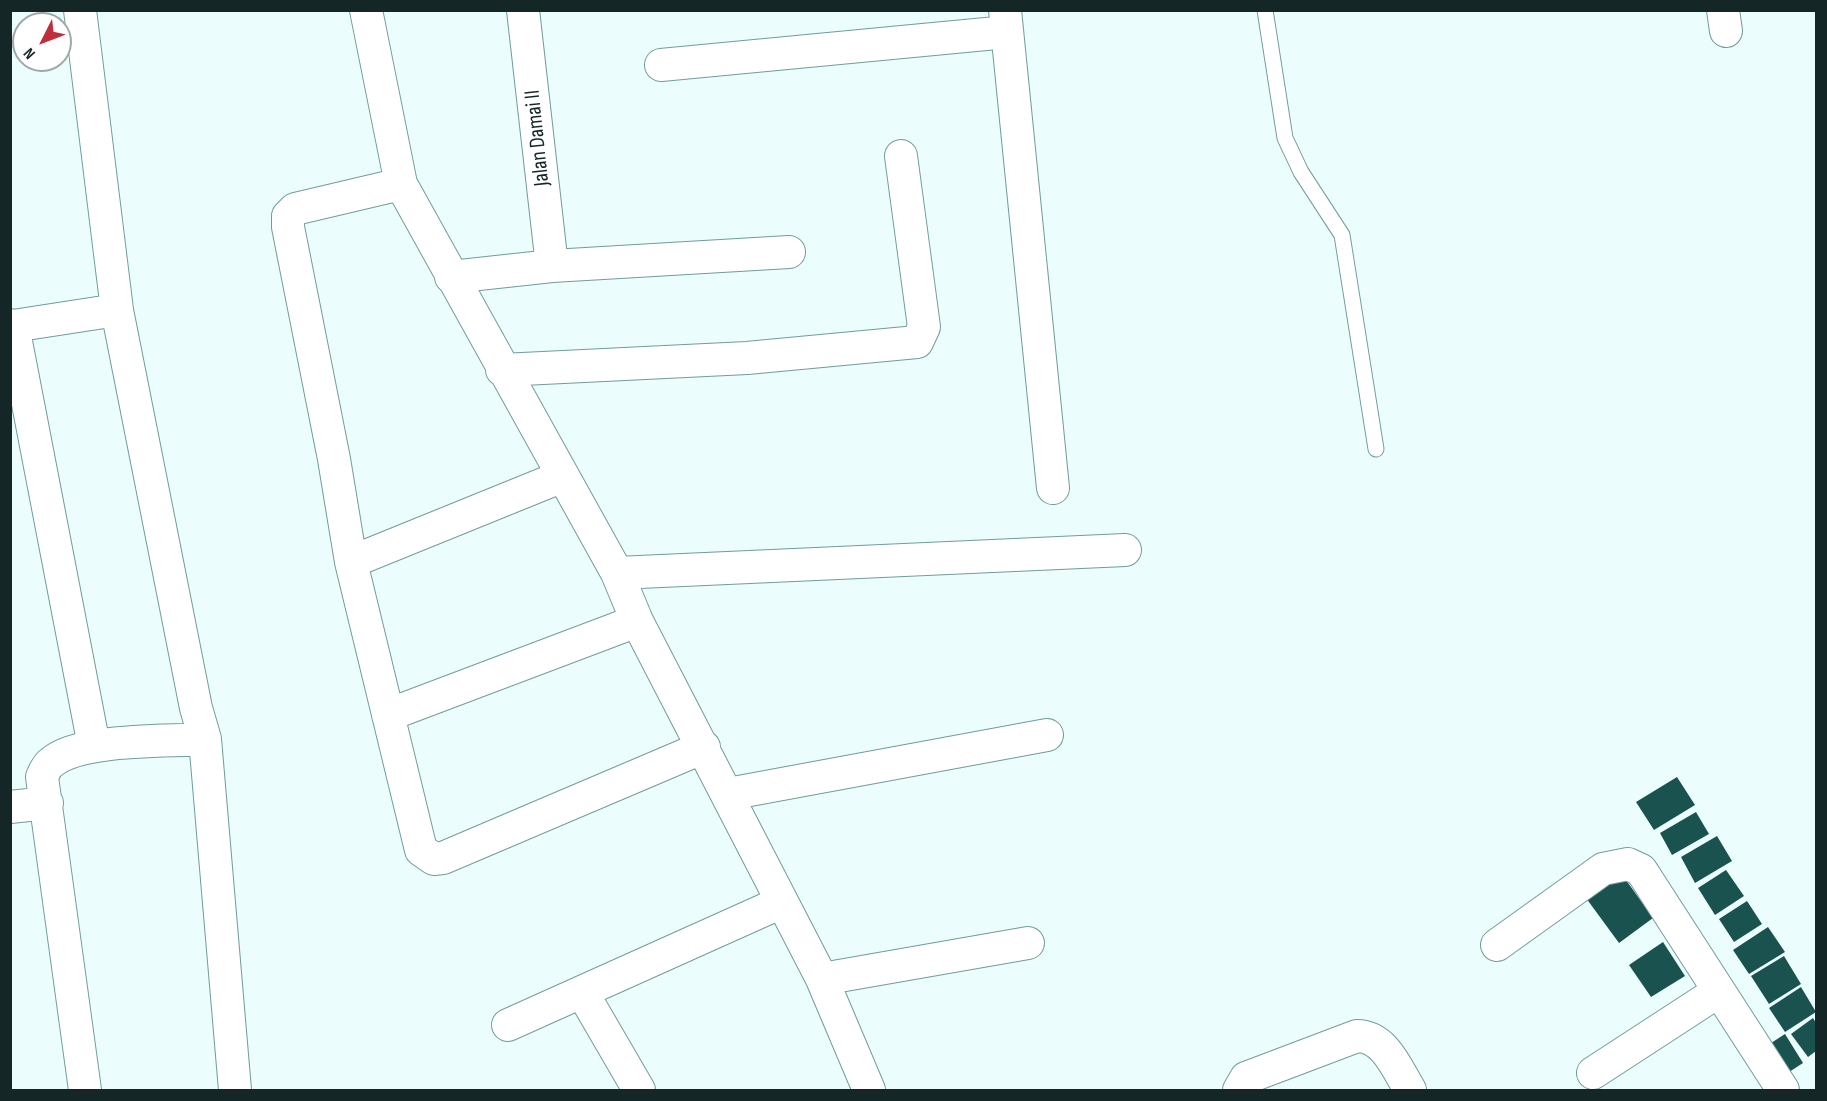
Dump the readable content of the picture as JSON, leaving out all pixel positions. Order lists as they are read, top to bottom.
{
  "streets": {
    "street": ["Jalan Damai II"]
  },
  "north": "bottom left"
}
